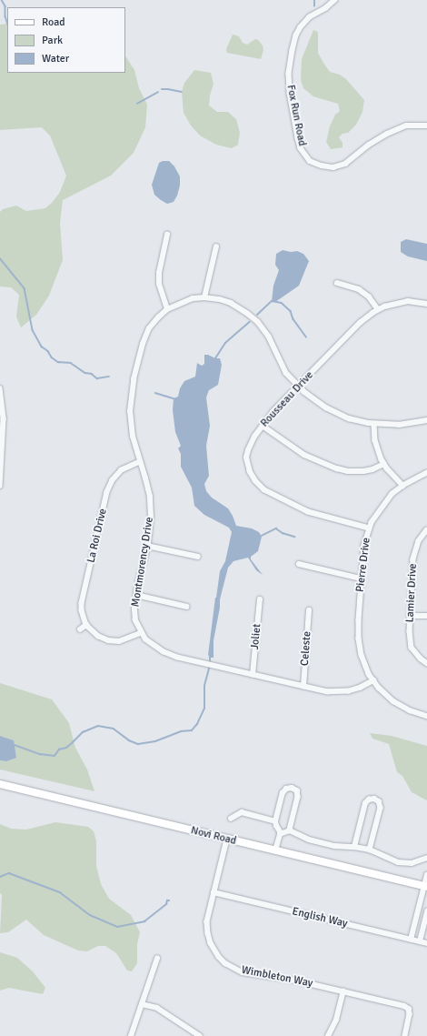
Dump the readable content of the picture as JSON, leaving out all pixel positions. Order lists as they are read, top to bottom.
{
  "streets": {
    "main road": ["Novi Road"],
    "street": [
      "Fox Run Road",
      "Rousseau Drive",
      "La Roi Drive",
      "Montmorency Drive",
      "Pierre Drive",
      "Lamier Drive",
      "Joliet",
      "Celeste",
      "English Way",
      "Wimbleton Way"
    ]
  },
  "crossings": [
    ["Rousseau Drive", "Montmorency Drive"],
    ["Rousseau Drive", "Pierre Drive"],
    ["La Roi Drive", "Montmorency Drive"],
    ["Montmorency Drive", "Pierre Drive"],
    ["Montmorency Drive", "Joliet"],
    ["Montmorency Drive", "Celeste"],
    ["Novi Road", "Wimbleton Way"],
    ["English Way", "Wimbleton Way"]
  ],
  "legend": ["Road", "Park", "Water"]
}
